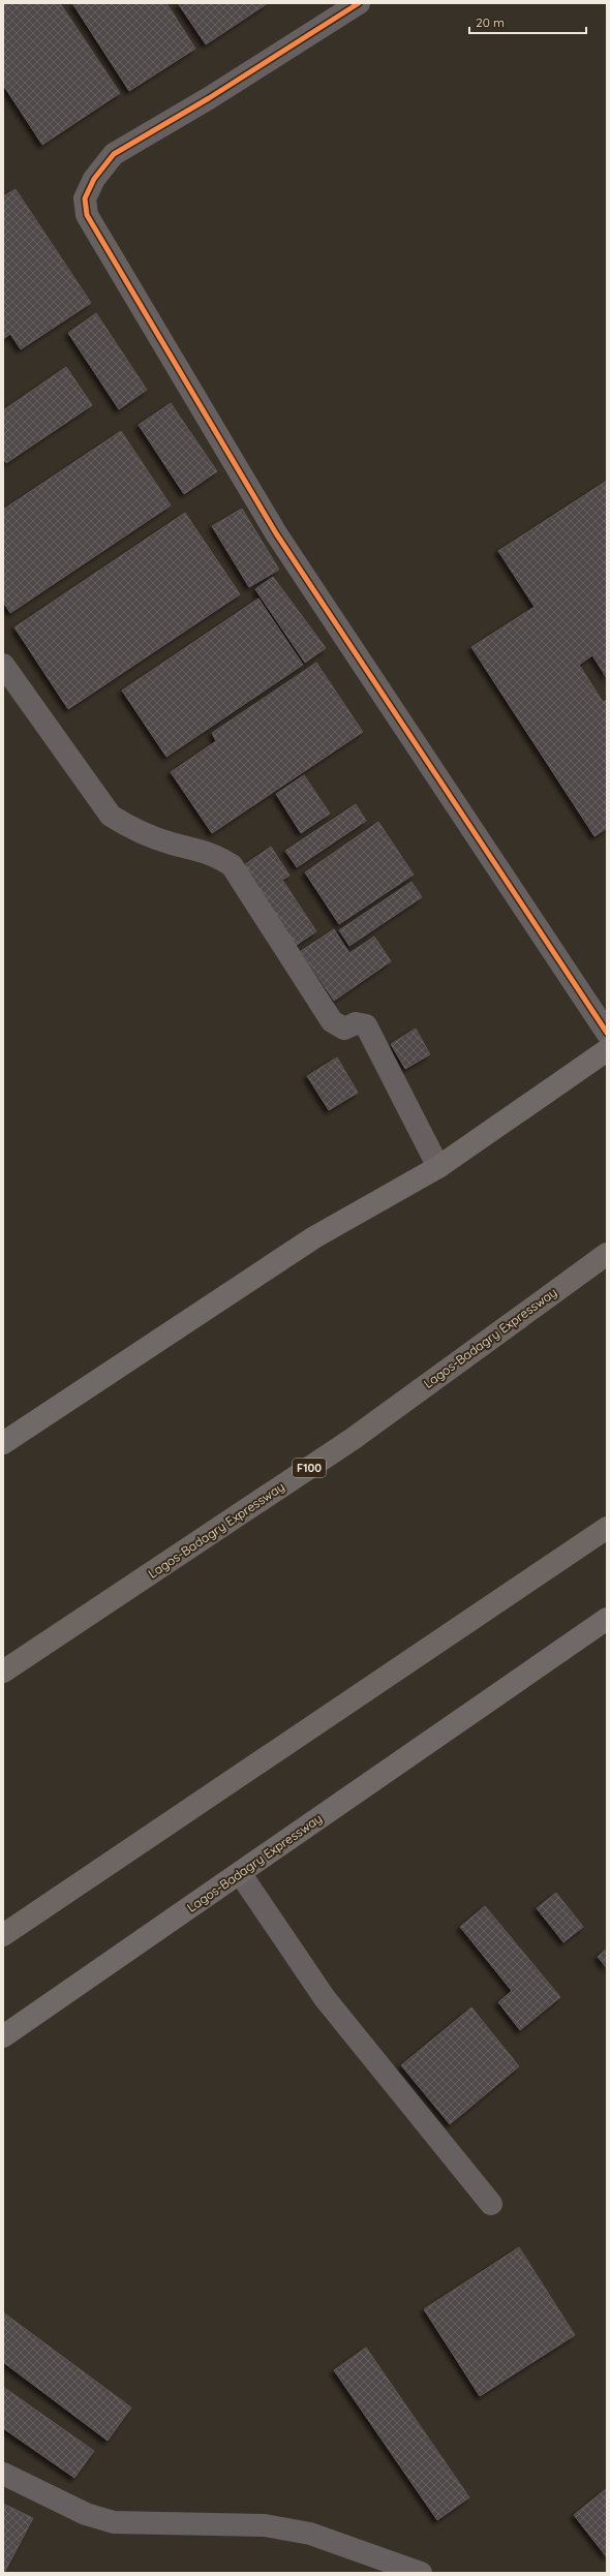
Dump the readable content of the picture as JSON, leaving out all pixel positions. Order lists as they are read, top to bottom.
{
  "streets": {
    "highway": ["Lagos-Badagry Expressway", "F100"]
  },
  "scale_bar": "20 m"
}
